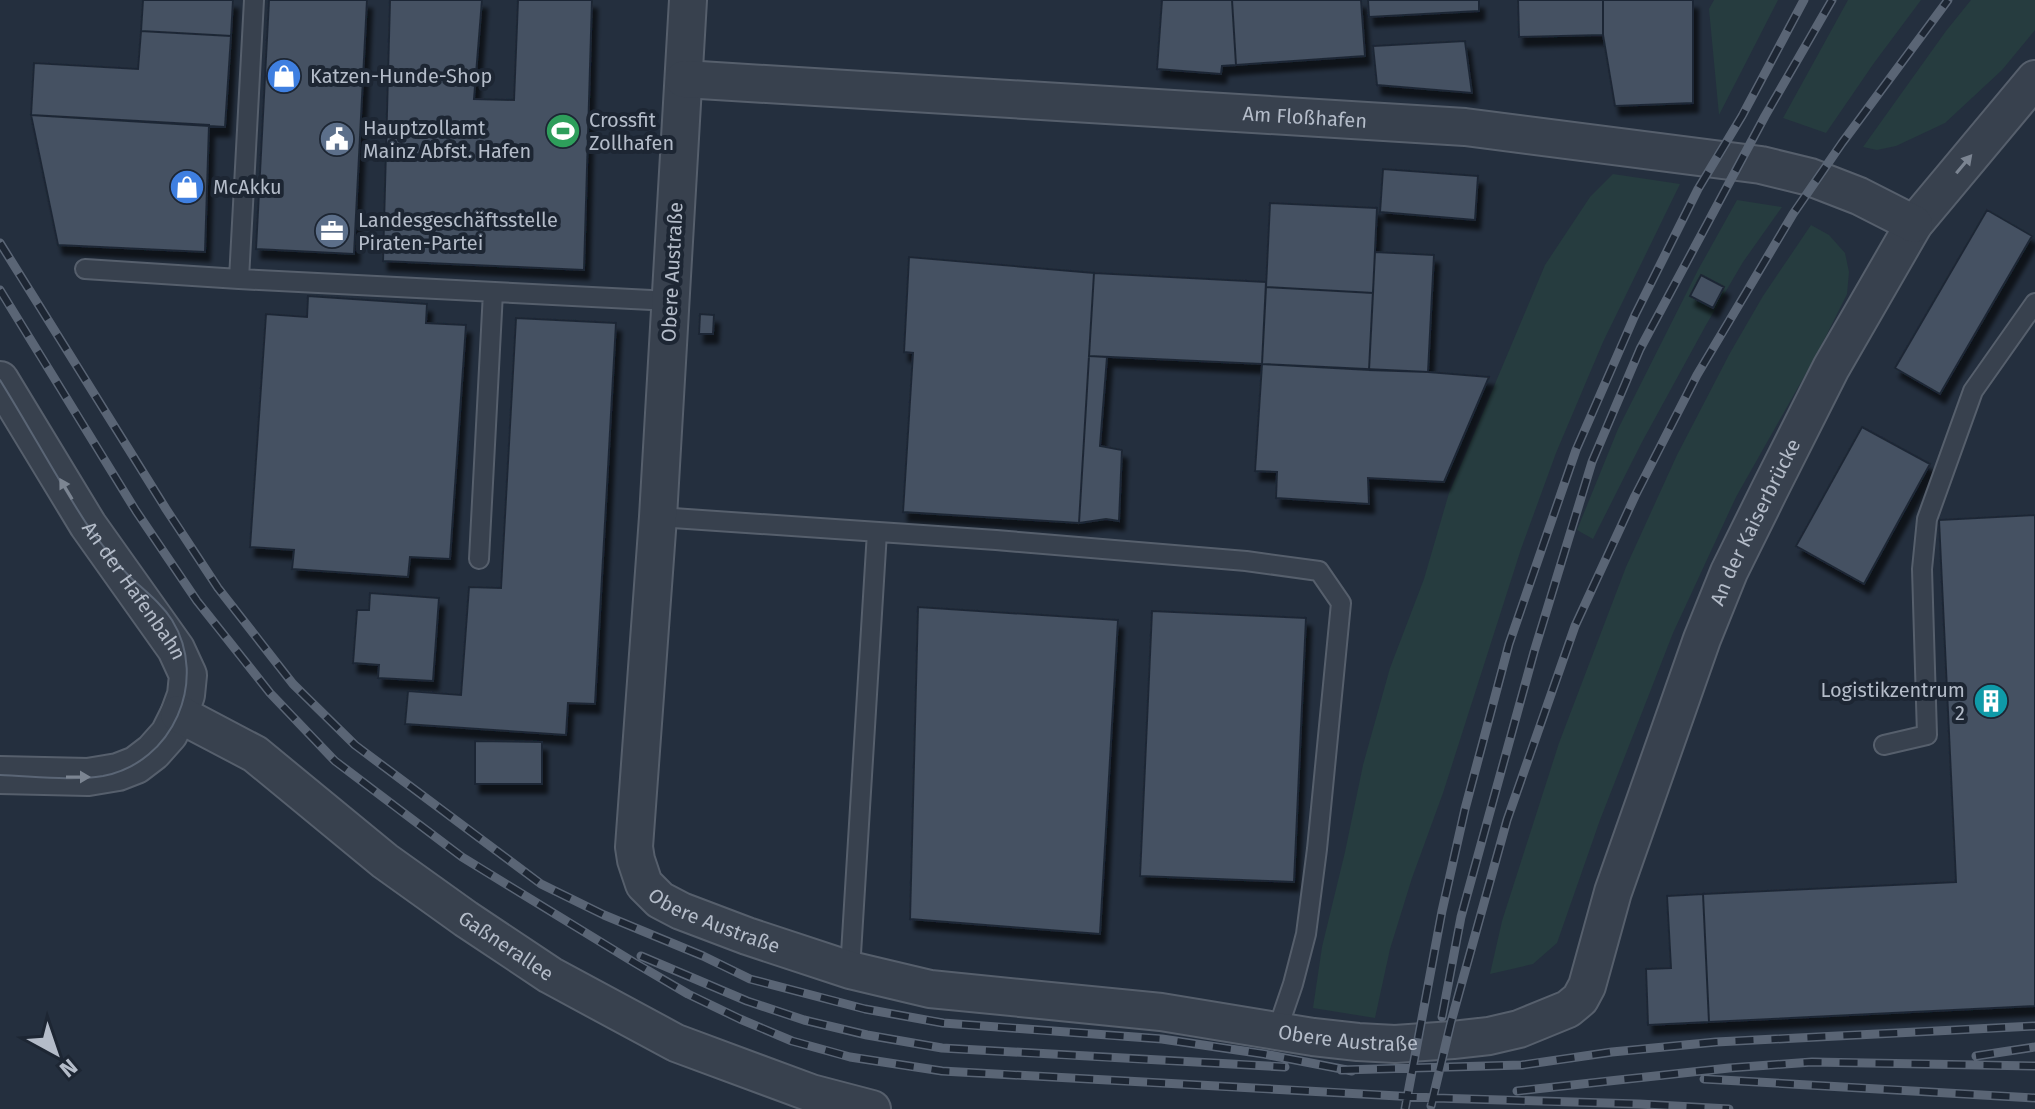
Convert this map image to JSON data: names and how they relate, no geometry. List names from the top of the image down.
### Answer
{
  "streets": {
    "street": [
      "Am Floßhafen",
      "Obere Austraße",
      "An der Kaiserbrücke",
      "An der Hafenbahn",
      "Gaßnerallee"
    ]
  },
  "crossings": [
    ["Am Floßhafen", "Obere Austraße"],
    ["Am Floßhafen", "An der Kaiserbrücke"],
    ["Obere Austraße", "An der Kaiserbrücke"],
    ["An der Hafenbahn", "Gaßnerallee"]
  ],
  "places": {
    "shop": ["Katzen-Hunde-Shop", "McAkku"],
    "sports": ["Crossfit Zollhafen"],
    "public building": ["Hauptzollamt Mainz Abfst. Hafen"],
    "office": ["Landesgeschäftsstelle Piraten-Partei"],
    "building": ["Logistikzentrum 2"]
  },
  "north": "bottom right"
}
